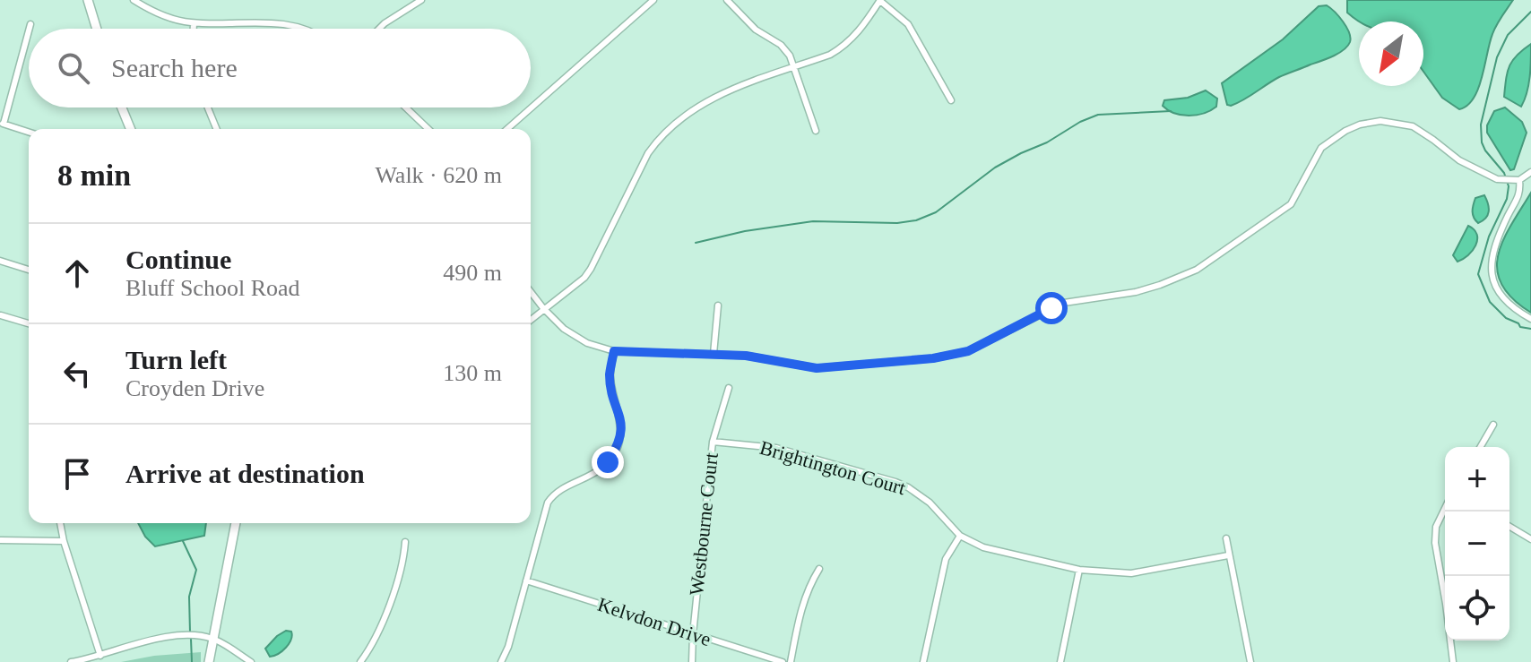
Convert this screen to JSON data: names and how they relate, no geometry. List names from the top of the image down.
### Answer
{
  "streets": {
    "street": ["Brightington Court", "Westbourne Court", "Kelvdon Drive"]
  },
  "crossings": [
    ["Brightington Court", "Westbourne Court"],
    ["Westbourne Court", "Kelvdon Drive"]
  ],
  "north": "bottom left",
  "page": {
    "search": "Search here",
    "heading": ["8 min", "Walk · 620 m"],
    "list": [
      ["Continue", "Bluff School Road", "490 m"],
      ["Turn left", "Croyden Drive", "130 m"],
      "Arrive at destination"
    ],
    "map_buttons": ["+", "−"]
  }
}
